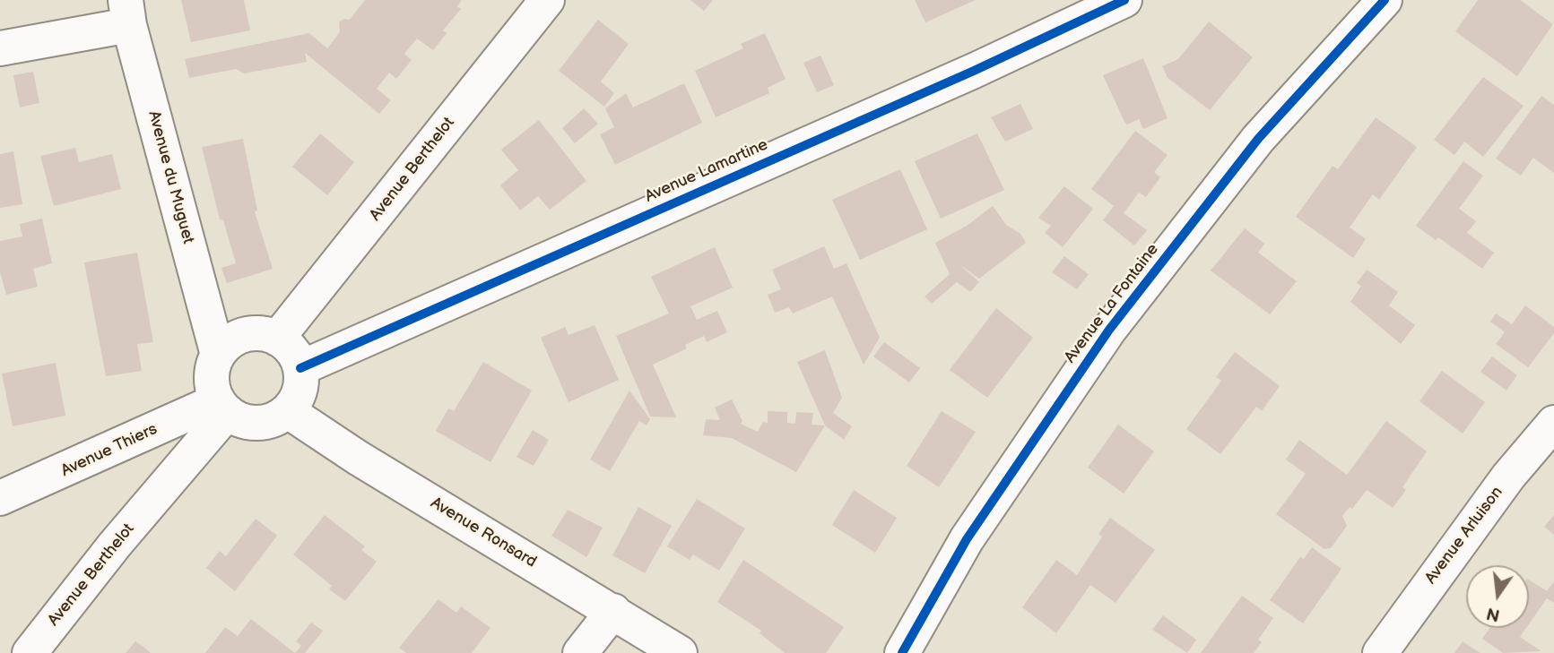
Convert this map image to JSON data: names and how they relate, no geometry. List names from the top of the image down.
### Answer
{
  "streets": {
    "street": [
      "Avenue Berthelot",
      "Avenue Lamartine",
      "Avenue du Muguet",
      "Avenue La Fontaine",
      "Avenue Thiers",
      "Avenue Ronsard",
      "Avenue Arluison"
    ]
  },
  "crossings": [
    ["Avenue Berthelot", "Avenue Lamartine"],
    ["Avenue Berthelot", "Avenue du Muguet"],
    ["Avenue Berthelot", "Avenue Thiers"],
    ["Avenue Berthelot", "Avenue Ronsard"],
    ["Avenue Lamartine", "Avenue du Muguet"],
    ["Avenue Lamartine", "Avenue Thiers"],
    ["Avenue Lamartine", "Avenue Ronsard"],
    ["Avenue du Muguet", "Avenue Thiers"],
    ["Avenue du Muguet", "Avenue Ronsard"],
    ["Avenue Thiers", "Avenue Ronsard"]
  ],
  "north": "bottom"
}
